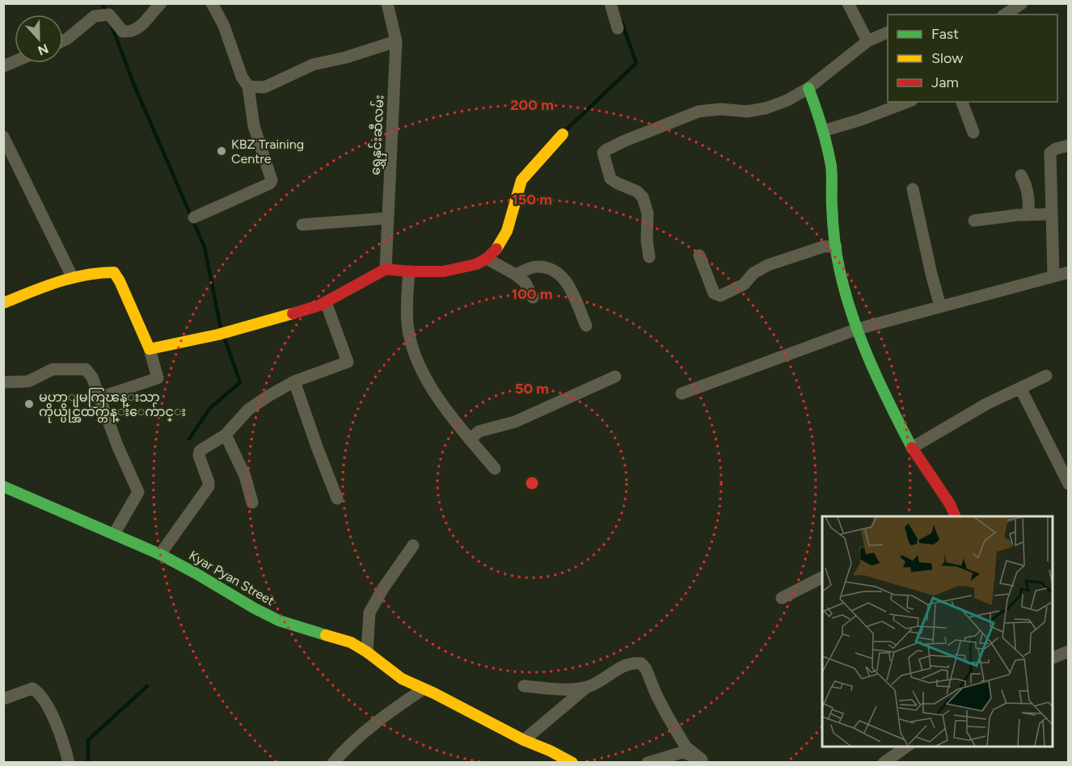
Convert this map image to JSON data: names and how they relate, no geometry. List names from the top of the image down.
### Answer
{
  "streets": {
    "street": ["ရွှေနှင်းဆီလမ်း", "Kyar Pyan Street"]
  },
  "places": ["KBZ Training Centre", "မဟာျမကြၽန္းသာ ကိုယ္ပိုင္အထက္တန္းေက်ာင္း"],
  "legend": ["Fast", "Slow", "Jam"],
  "north": "bottom",
  "rings": [
    "200 m",
    "150 m",
    "100 m",
    "50 m"
  ]
}
